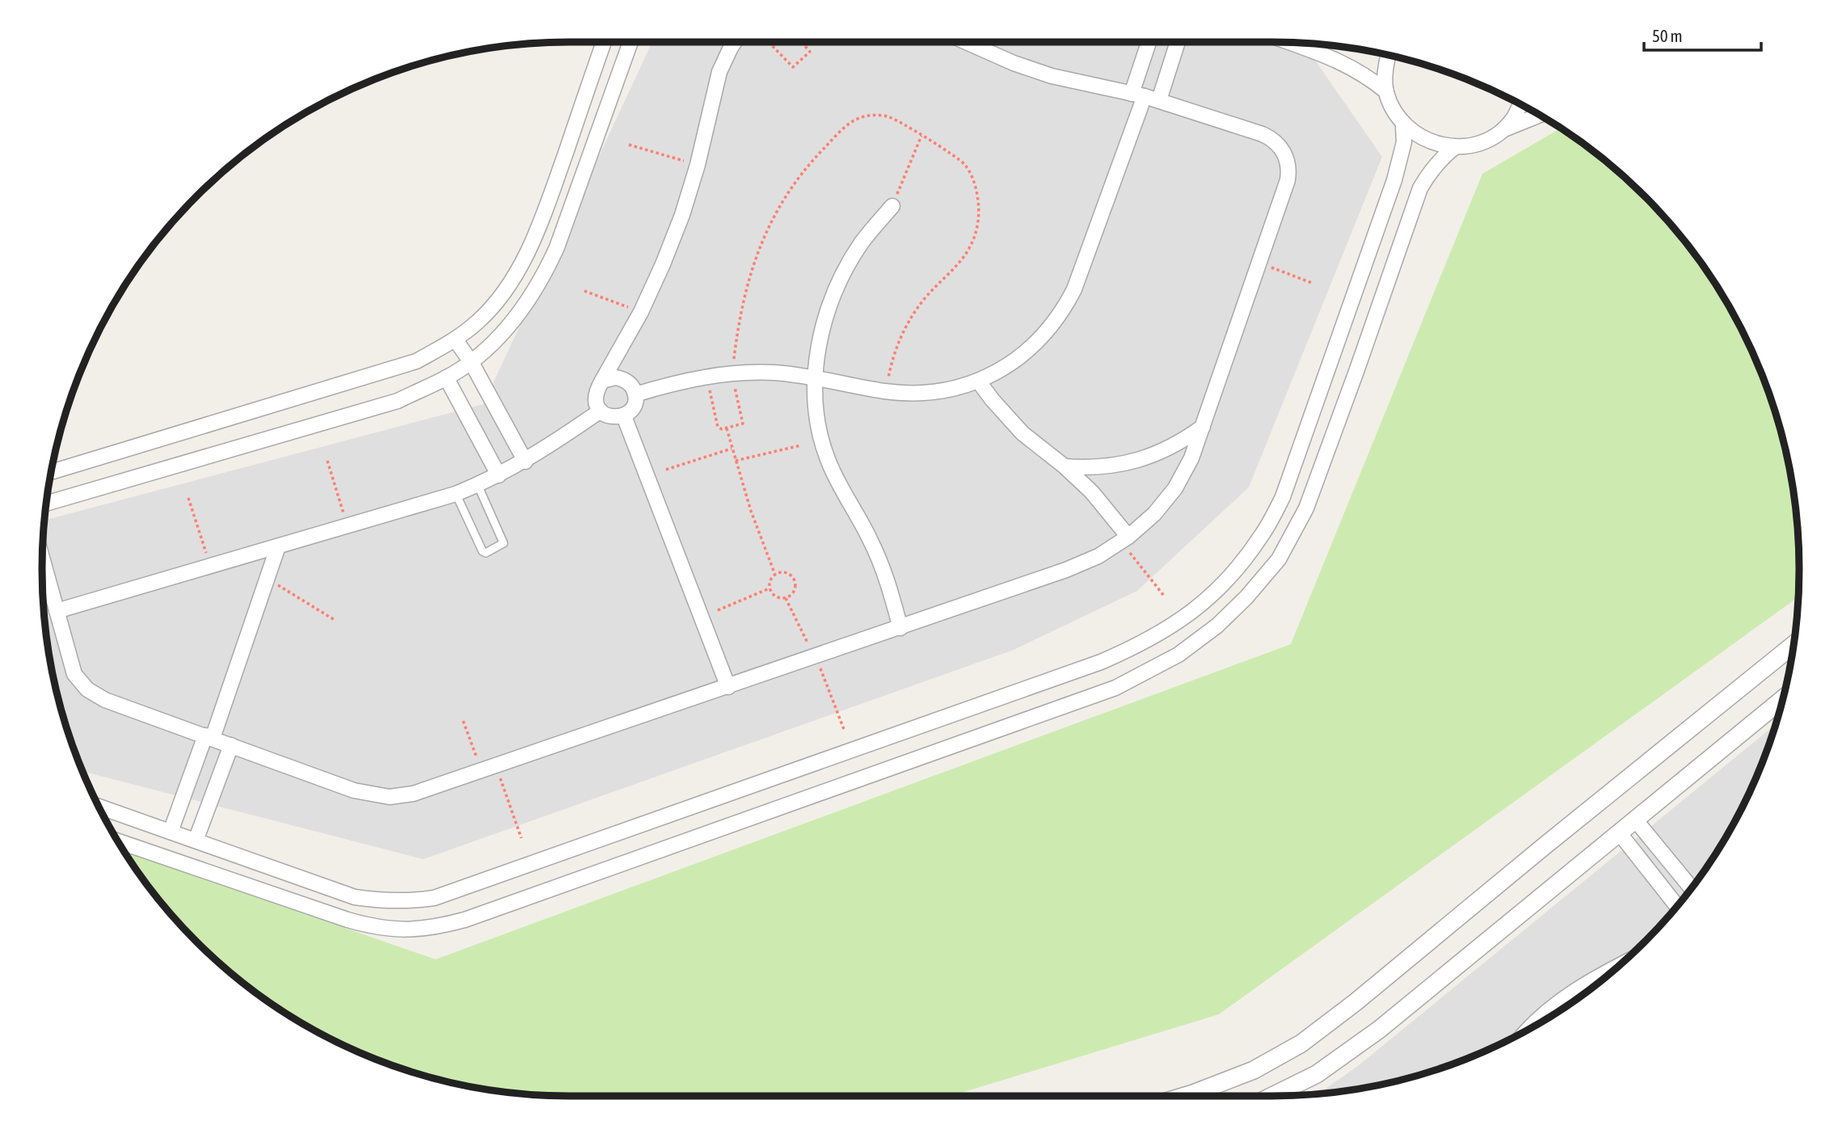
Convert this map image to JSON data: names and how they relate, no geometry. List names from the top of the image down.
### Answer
{
  "scale_bar": "50 m"
}
